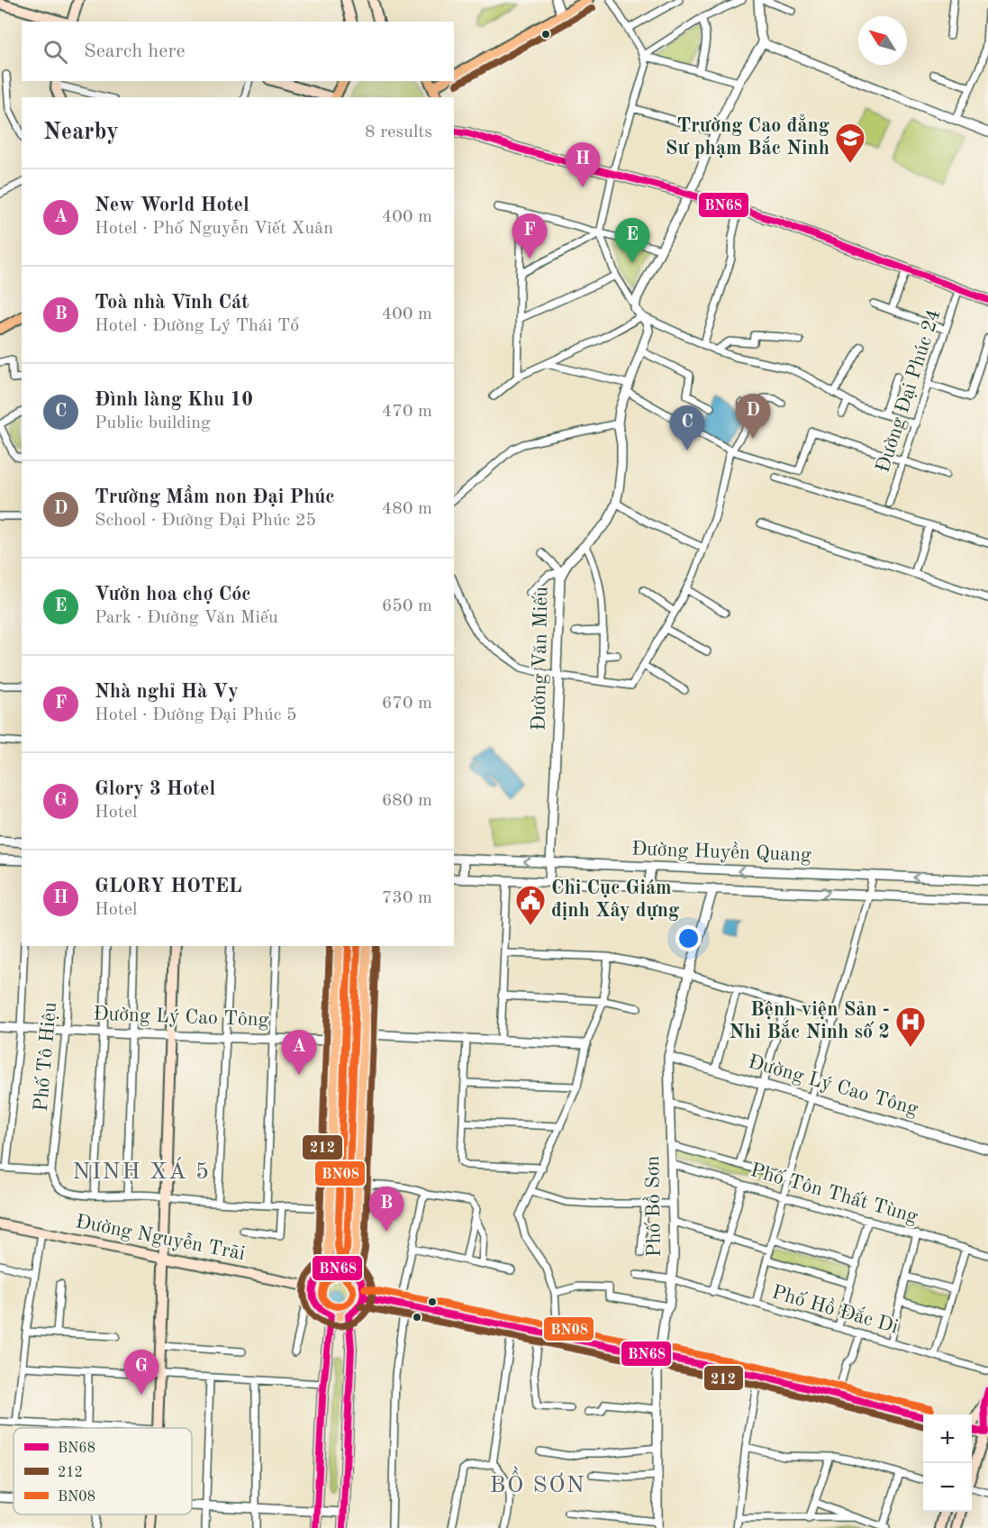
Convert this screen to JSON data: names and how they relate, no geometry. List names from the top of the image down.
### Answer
{
  "streets": {
    "main road": ["Đường Nguyễn Trãi"],
    "street": [
      "Đường Đại Phúc 24",
      "Đường Văn Miếu",
      "Đường Huyền Quang",
      "Đường Lý Cao Tông",
      "Phố Tô Hiệu",
      "Phố Tôn Thất Tùng",
      "Phố Bồ Sơn",
      "Phố Hồ Đắc Di"
    ]
  },
  "crossings": [
    ["Đường Văn Miếu", "Đường Huyền Quang"],
    ["Đường Huyền Quang", "Phố Bồ Sơn"],
    ["Đường Lý Cao Tông", "Phố Tô Hiệu"],
    ["Đường Lý Cao Tông", "Phố Bồ Sơn"],
    ["Phố Tôn Thất Tùng", "Phố Bồ Sơn"],
    ["Phố Bồ Sơn", "Phố Hồ Đắc Di"]
  ],
  "districts": ["NINH XÁ 5", "BỒ SƠN"],
  "places": {
    "school or university": ["Trường Cao đẳng Sư phạm Bắc Ninh"],
    "public building": ["Chi Cục Giám định Xây dựng"],
    "hospital": ["Bệnh viện Sản - Nhi Bắc Ninh số 2"]
  },
  "lines": ["transit line 212", "transit line BN68", "transit line BN08"],
  "legend": ["BN68", "212", "BN08"],
  "north": "top left",
  "page": {
    "search": "Search here",
    "heading": ["Nearby", "8 results"],
    "pins": [
      "H",
      "F",
      "E",
      "D",
      "C",
      "A",
      "B",
      "G"
    ],
    "list": [
      {
        "mark": "A",
        "name": "New World Hotel",
        "note": "Hotel · Phố Nguyễn Viết Xuân",
        "value": "400 m"
      },
      {
        "mark": "B",
        "name": "Toà nhà Vĩnh Cát",
        "note": "Hotel · Đường Lý Thái Tổ",
        "value": "400 m"
      },
      {
        "mark": "C",
        "name": "Đình làng Khu 10",
        "note": "Public building",
        "value": "470 m"
      },
      {
        "mark": "D",
        "name": "Trường Mầm non Đại Phúc",
        "note": "School · Đường Đại Phúc 25",
        "value": "480 m"
      },
      {
        "mark": "E",
        "name": "Vườn hoa chợ Cóc",
        "note": "Park · Đường Văn Miếu",
        "value": "650 m"
      },
      {
        "mark": "F",
        "name": "Nhà nghỉ Hà Vy",
        "note": "Hotel · Đường Đại Phúc 5",
        "value": "670 m"
      },
      {
        "mark": "G",
        "name": "Glory 3 Hotel",
        "note": "Hotel",
        "value": "680 m"
      },
      {
        "mark": "H",
        "name": "GLORY HOTEL",
        "note": "Hotel",
        "value": "730 m"
      }
    ],
    "map_buttons": ["+", "−"]
  }
}
